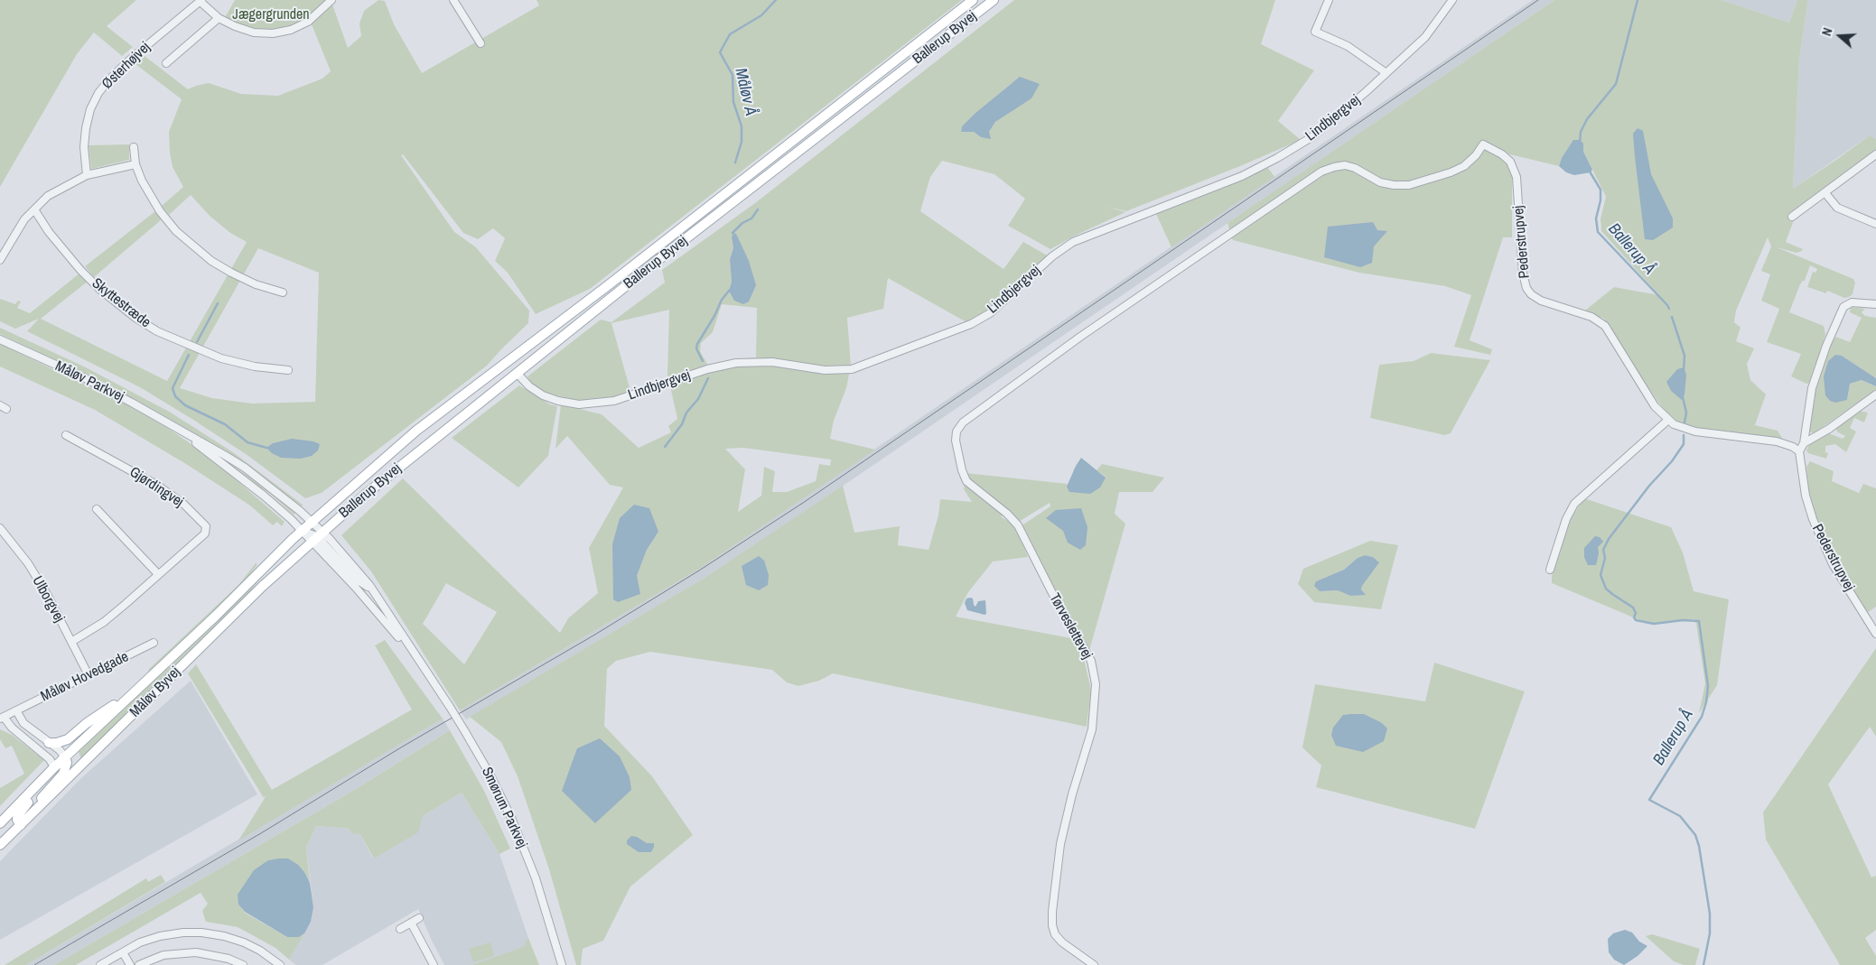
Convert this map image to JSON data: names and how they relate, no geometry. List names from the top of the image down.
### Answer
{
  "streets": {
    "main road": ["Ballerup Byvej", "Måløv Byvej"],
    "street": [
      "Østerhøjvej",
      "Lindbjergvej",
      "Pederstrupvej",
      "Skyttestræde",
      "Måløv Parkvej",
      "Gjørdingvej",
      "Ulborgvej",
      "Tørveslettevej",
      "Måløv Hovedgade",
      "Smørum Parkvej"
    ]
  },
  "crossings": [
    ["Ballerup Byvej", "Lindbjergvej"],
    ["Ballerup Byvej", "Måløv Parkvej"],
    ["Ballerup Byvej", "Måløv Byvej"],
    ["Ballerup Byvej", "Smørum Parkvej"],
    ["Pederstrupvej", "Tørveslettevej"],
    ["Måløv Parkvej", "Måløv Byvej"],
    ["Måløv Parkvej", "Smørum Parkvej"],
    ["Gjørdingvej", "Ulborgvej"],
    ["Ulborgvej", "Måløv Hovedgade"],
    ["Måløv Hovedgade", "Måløv Byvej"],
    ["Måløv Byvej", "Smørum Parkvej"]
  ],
  "water": ["Måløv Å", "Ballerup Å"],
  "parks": ["Jægergrunden"],
  "north": "left"
}
